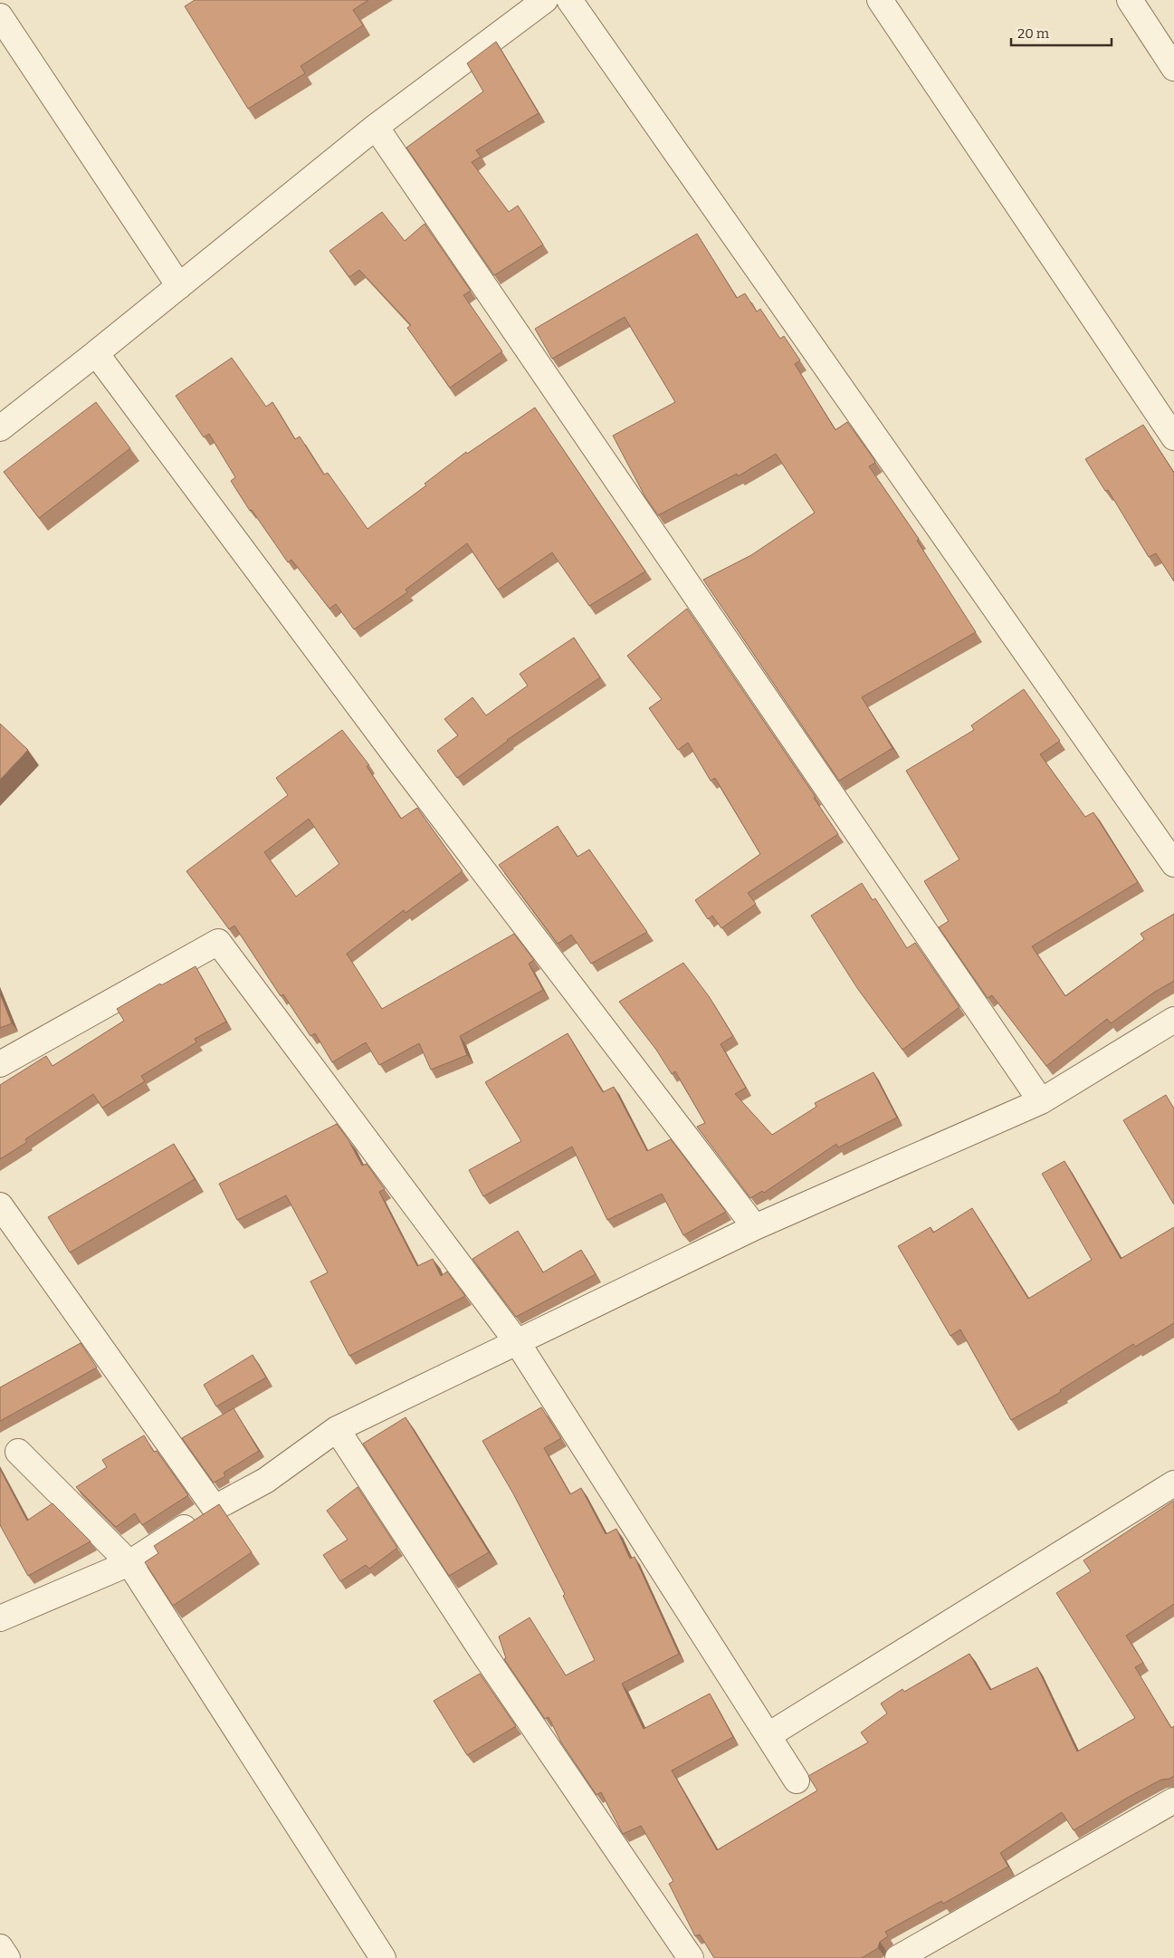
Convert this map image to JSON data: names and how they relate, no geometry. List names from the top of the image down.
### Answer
{
  "scale_bar": "20 m"
}
